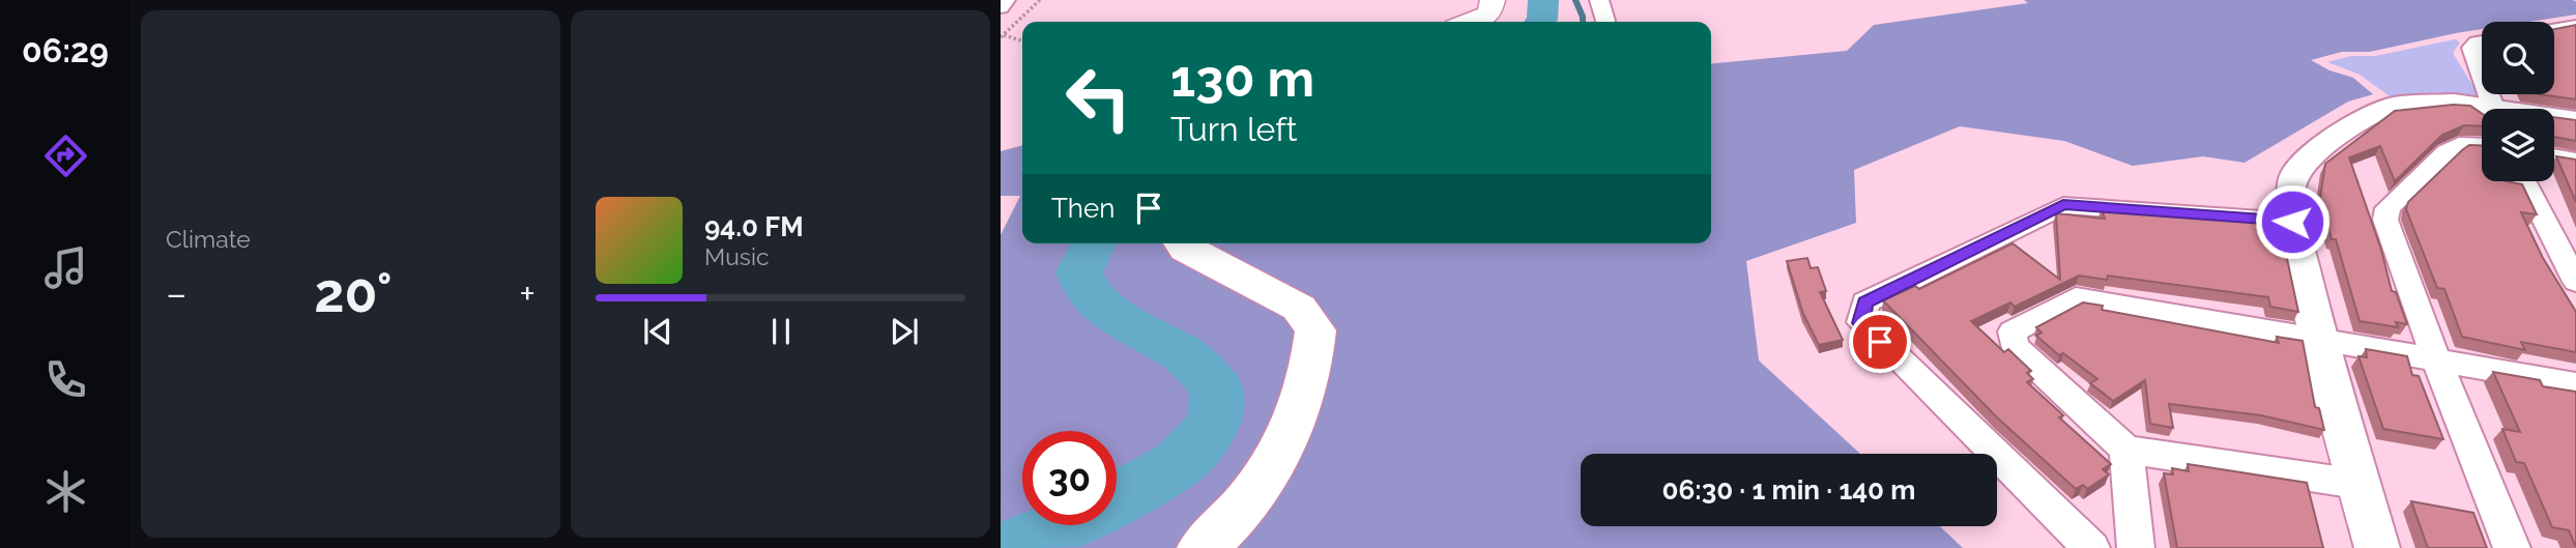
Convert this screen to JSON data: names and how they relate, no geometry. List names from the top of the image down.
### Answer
{
  "page": {
    "tabs": "06:29",
    "tile": "Climate",
    "turn": ["130 m", "Turn left"],
    "then": "Then",
    "song": ["94.0 FM", "Music"],
    "heat": ["−", "20°", "+"],
    "limit": "30",
    "trip": "06:30 · 1 min · 140 m"
  }
}
